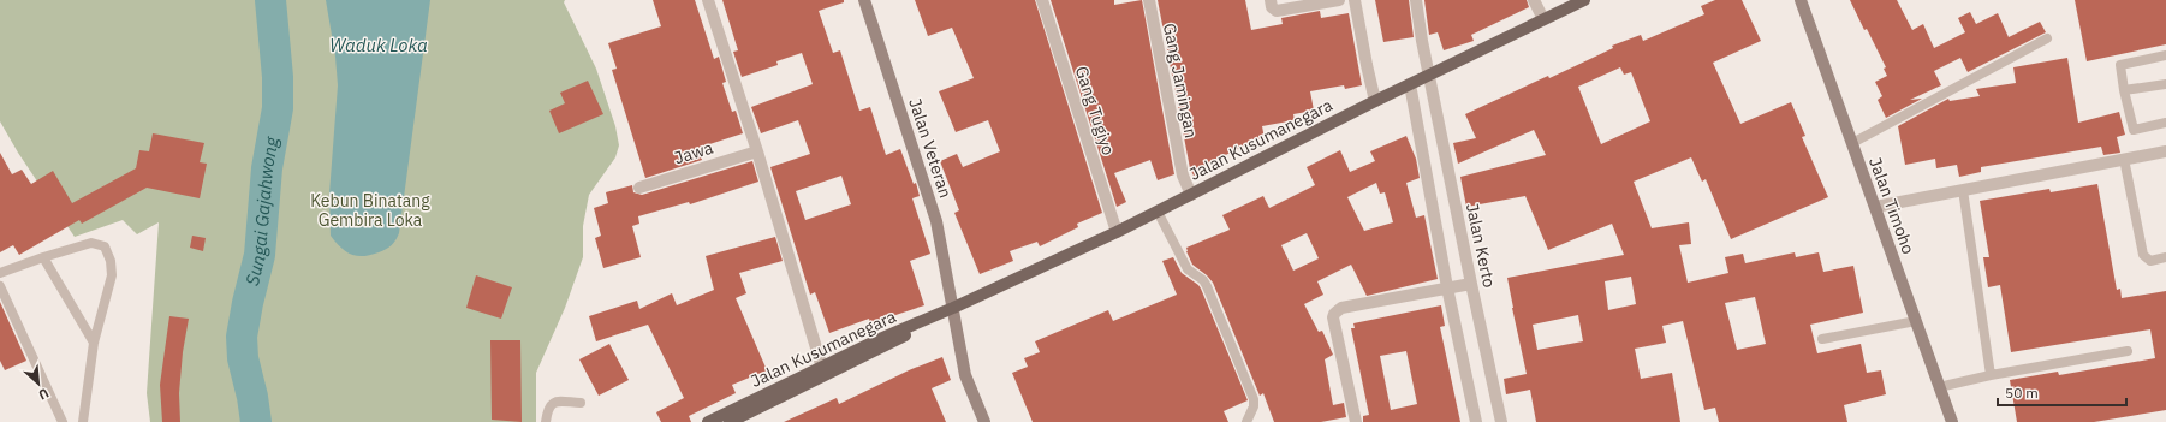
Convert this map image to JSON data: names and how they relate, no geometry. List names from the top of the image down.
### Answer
{
  "streets": {
    "main road": ["Jalan Kusumanegara", "Jalan Veteran", "Jalan Timoho"],
    "street": [
      "Gang Jamingan",
      "Gang Tugiyo",
      "Jawa",
      "Jalan Kerto"
    ]
  },
  "crossings": [
    ["Gang Jamingan", "Jalan Kusumanegara"],
    ["Gang Tugiyo", "Jalan Kusumanegara"],
    ["Jalan Kusumanegara", "Jalan Veteran"],
    ["Jalan Kusumanegara", "Jalan Kerto"]
  ],
  "water": ["Waduk Loka", "Sungai Gajahwong"],
  "parks": ["Kebun Binatang Gembira Loka"],
  "scale_bar": "50 m",
  "north": "bottom right"
}
